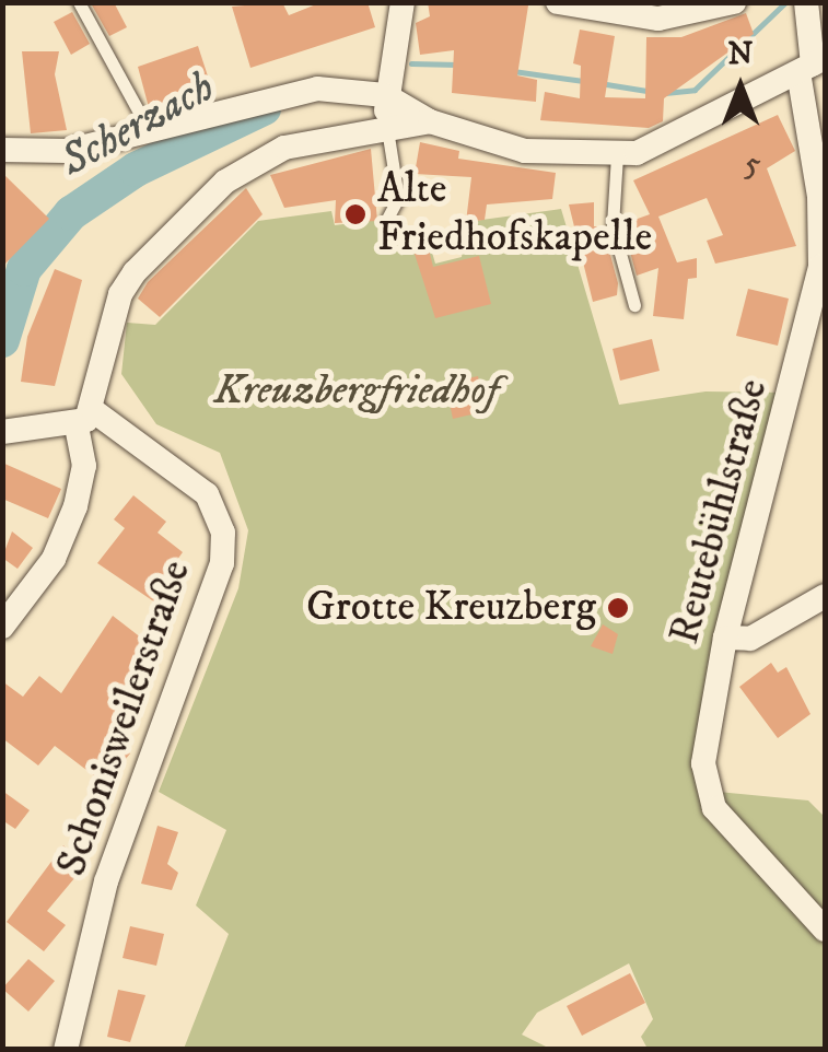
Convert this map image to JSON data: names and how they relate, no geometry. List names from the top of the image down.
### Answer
{
  "streets": {
    "street": ["Reutebühlstraße", "Schonisweilerstraße"]
  },
  "water": ["Scherzach"],
  "parks": ["Kreuzbergfriedhof"],
  "places": ["Alte Friedhofskapelle", "Grotte Kreuzberg"],
  "house_numbers": ["5"],
  "north": "top"
}
